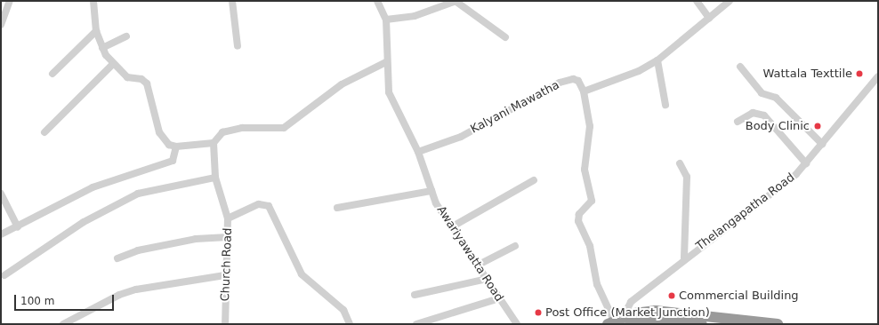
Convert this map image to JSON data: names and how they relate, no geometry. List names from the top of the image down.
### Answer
{
  "streets": {
    "street": [
      "Kalyani Mawatha",
      "Thelangapatha Road",
      "Awariyawatta Road",
      "Church Road"
    ]
  },
  "crossings": [
    ["Kalyani Mawatha", "Awariyawatta Road"]
  ],
  "places": [
    "Wattala Texttile",
    "Body Clinic",
    "Commercial Building",
    "Post Office (Market Junction)"
  ],
  "scale_bar": "100 m"
}
